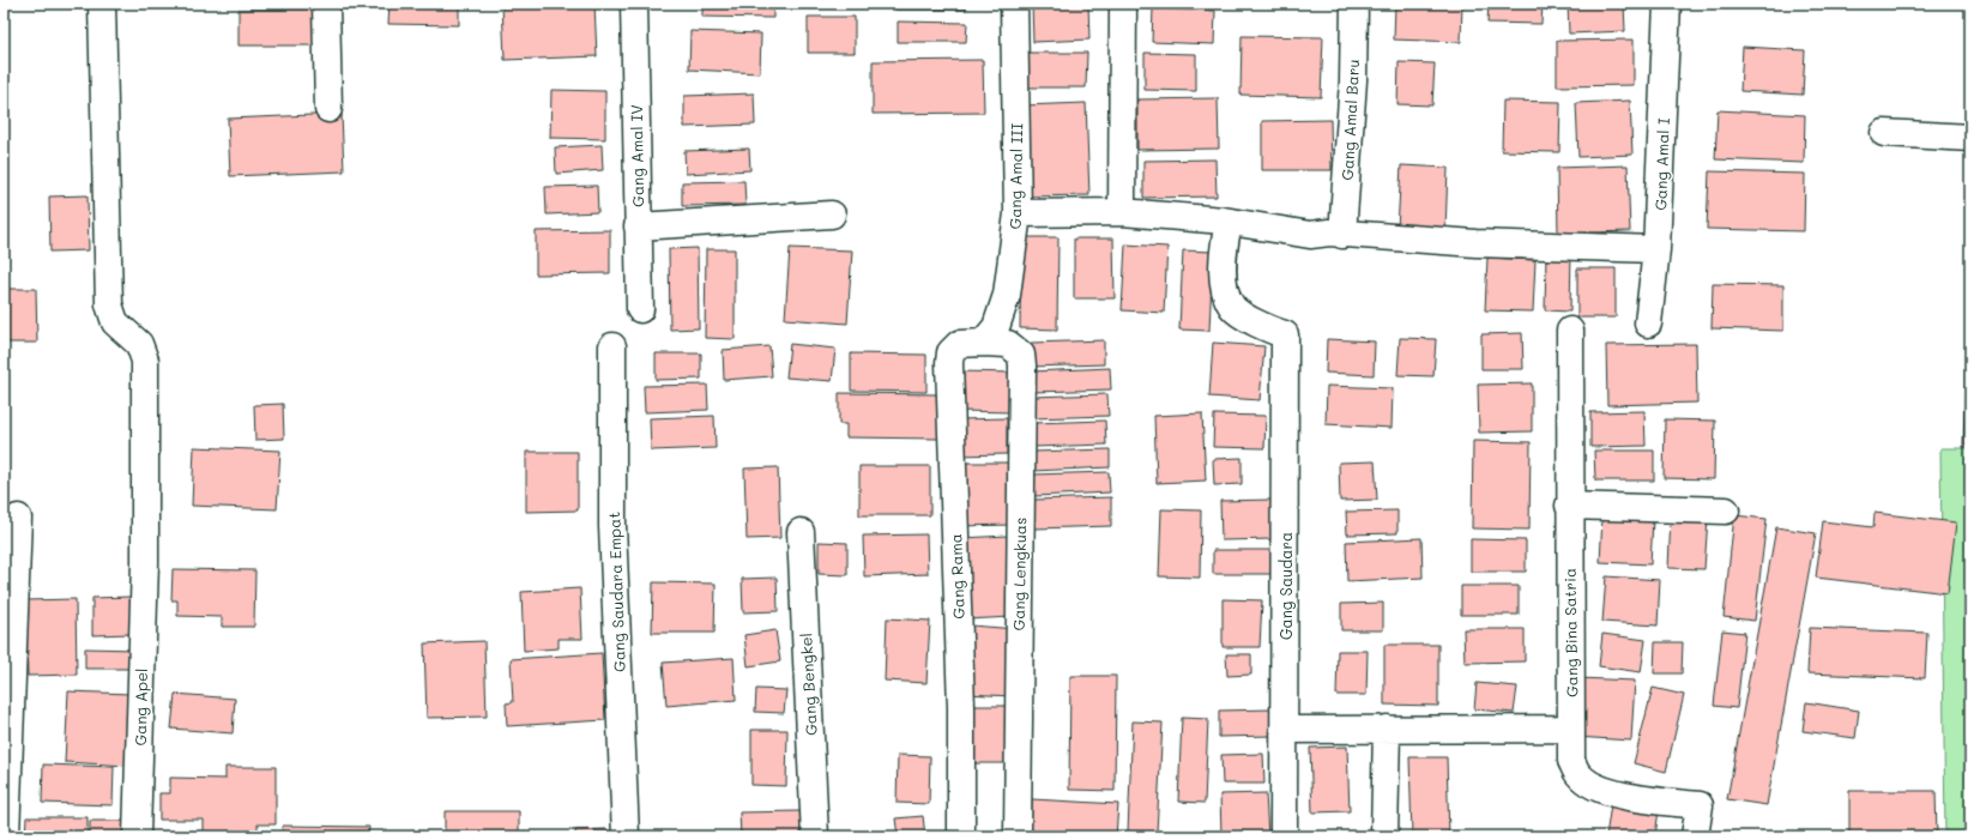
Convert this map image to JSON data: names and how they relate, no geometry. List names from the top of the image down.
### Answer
{
  "streets": {
    "street": [
      "Gang Amal Baru",
      "Gang Amal IV",
      "Gang Amal I",
      "Gang Amal III",
      "Gang Lengkuas",
      "Gang Rama",
      "Gang Saudara",
      "Gang Saudara Empat",
      "Gang Bina Satria",
      "Gang Bengkel",
      "Gang Apel"
    ]
  },
  "crossings": [
    ["Gang Amal III", "Gang Lengkuas"],
    ["Gang Amal III", "Gang Rama"],
    ["Gang Lengkuas", "Gang Rama"]
  ]
}
